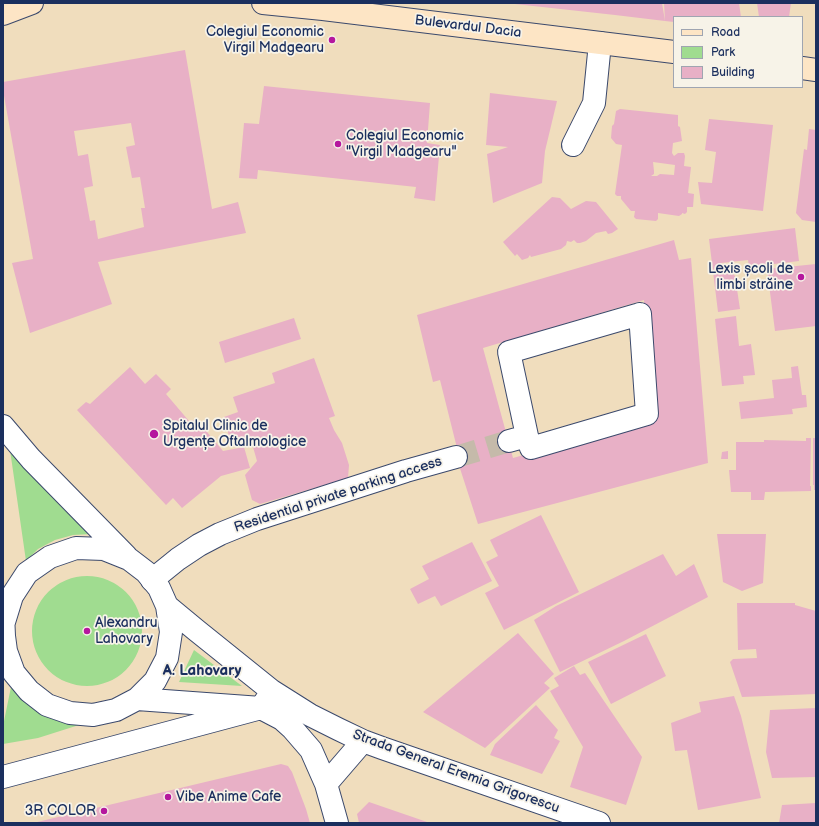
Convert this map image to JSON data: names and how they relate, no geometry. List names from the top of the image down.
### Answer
{
  "streets": {
    "main road": ["Bulevardul Dacia"],
    "street": ["Residential private parking access", "Strada General Eremia Grigorescu"]
  },
  "districts": ["A. Lahovary"],
  "places": [
    "Colegiul Economic Virgil Madgearu",
    "Colegiul Economic \"Virgil Madgearu\"",
    "Lexis școli de limbi străine",
    "Spitalul Clinic de Urgențe Oftalmologice",
    "Alexandru Lahovary",
    "Vibe Anime Cafe",
    "3R COLOR"
  ],
  "legend": ["Road", "Park", "Building"]
}
